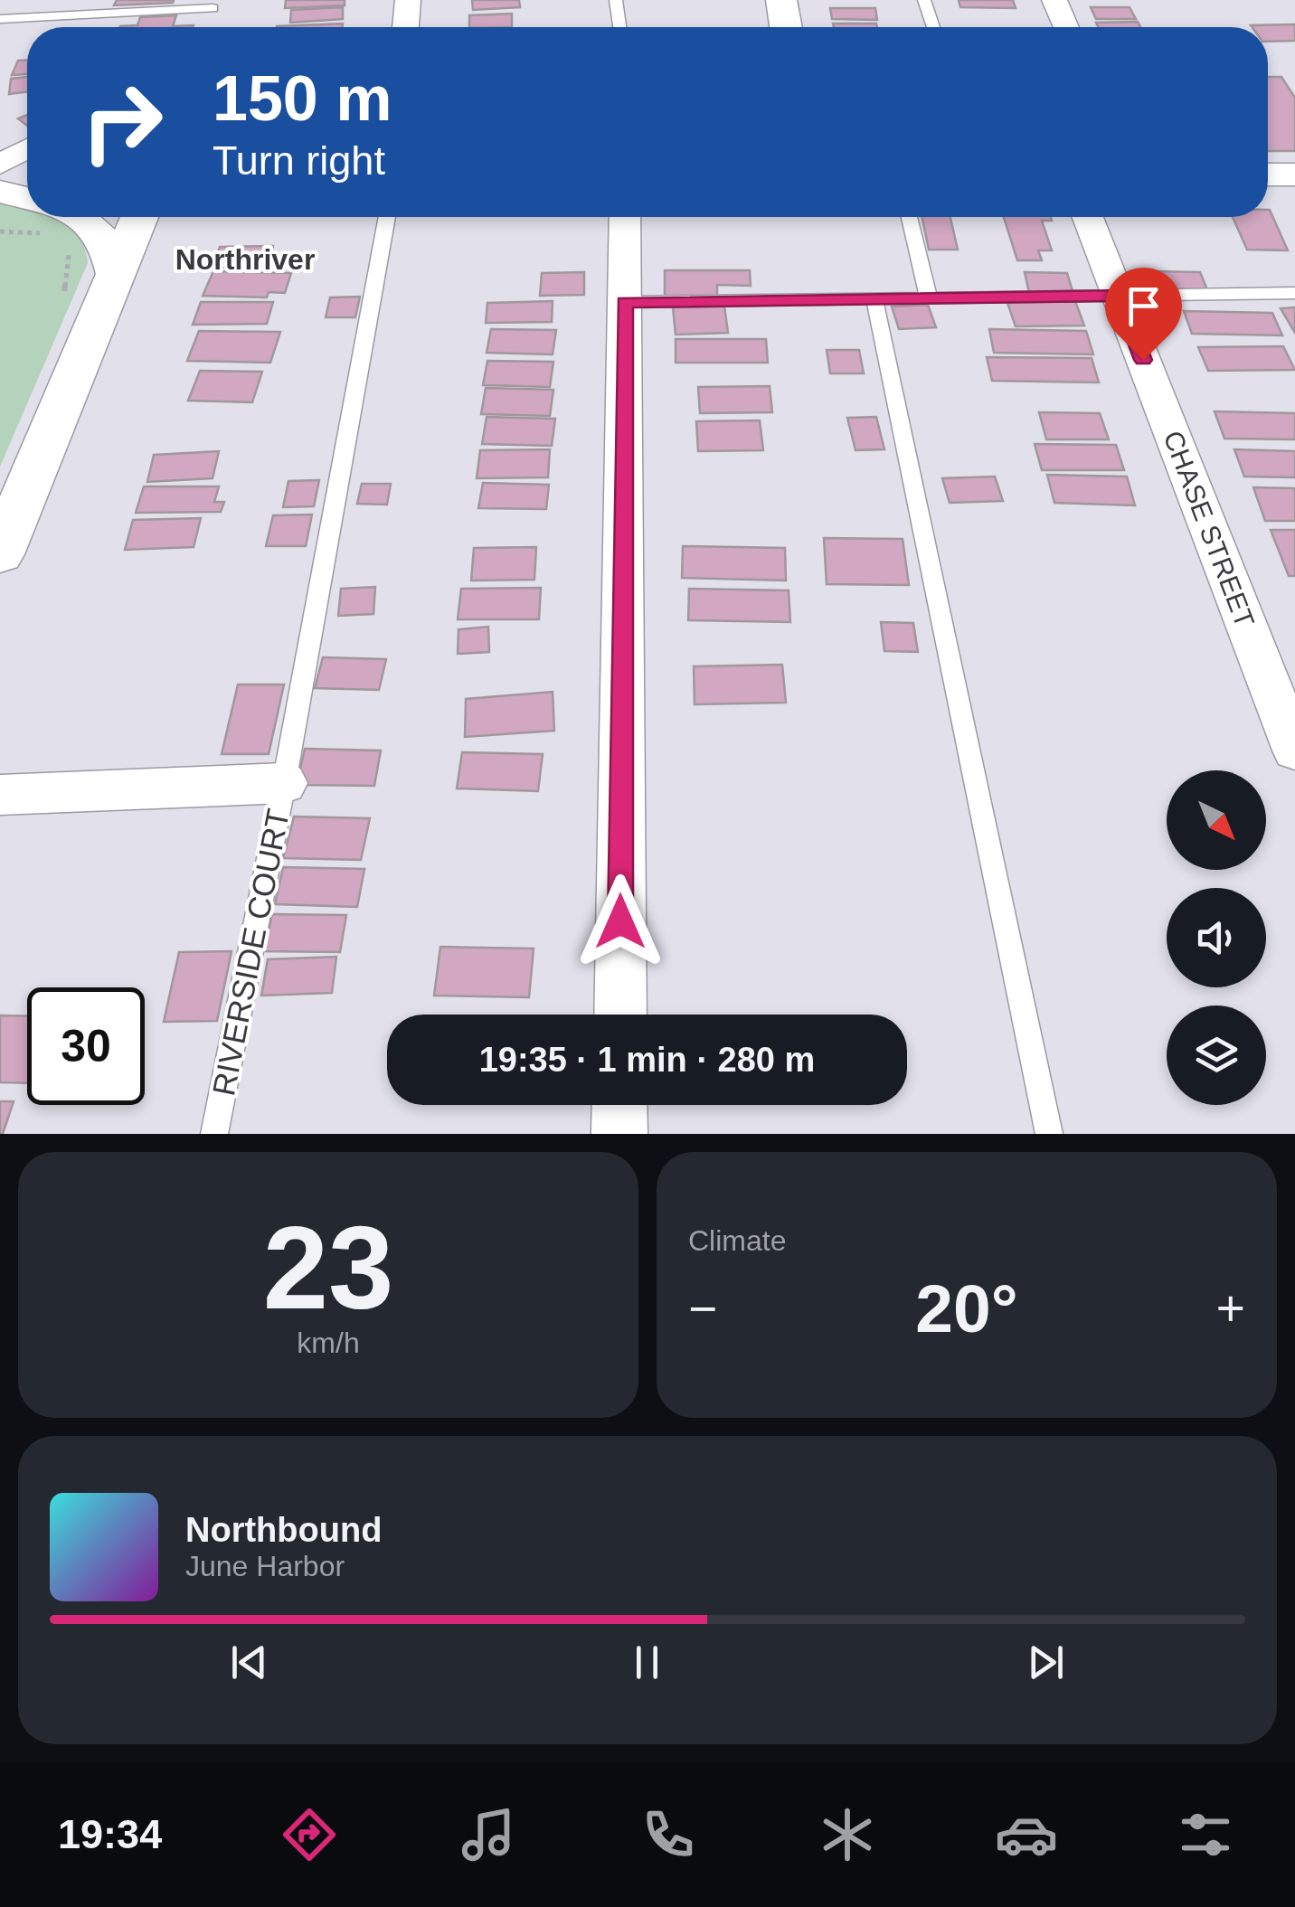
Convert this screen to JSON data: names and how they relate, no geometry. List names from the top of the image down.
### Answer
{
  "streets": {
    "street": ["CHASE STREET", "RIVERSIDE COURT"]
  },
  "districts": ["Northriver"],
  "north": "bottom right",
  "page": {
    "turn": ["150 m", "Turn right"],
    "limit": "30",
    "trip": "19:35 · 1 min · 280 m",
    "tile": [
      ["23", "km/h"],
      "Climate"
    ],
    "heat": ["−", "20°", "+"],
    "song": ["Northbound", "June Harbor"],
    "tabs": "19:34"
  }
}
